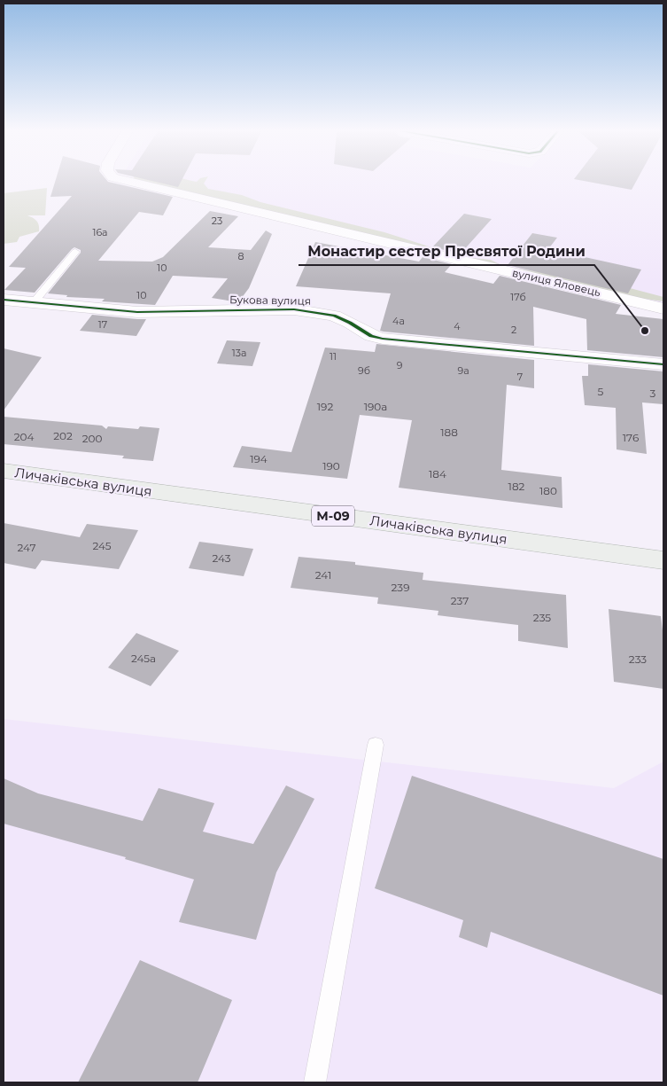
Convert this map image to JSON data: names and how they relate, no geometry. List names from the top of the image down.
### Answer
{
  "streets": {
    "main road": ["Личаківська вулиця", "М-09"],
    "street": ["вулиця Яловець", "Букова вулиця"]
  },
  "places": ["Монастир сестер Пресвятої Родини"],
  "house_numbers": [
    "23",
    "16а",
    "8",
    "10",
    "10",
    "17б",
    "4а",
    "17",
    "4",
    "2",
    "13а",
    "11",
    "9",
    "9б",
    "9а",
    "7",
    "5",
    "3",
    "192",
    "190а",
    "188",
    "202",
    "204",
    "176",
    "200",
    "194",
    "190",
    "184",
    "182",
    "180",
    "245",
    "247",
    "243",
    "241",
    "239",
    "237",
    "235",
    "245а",
    "233"
  ]
}
